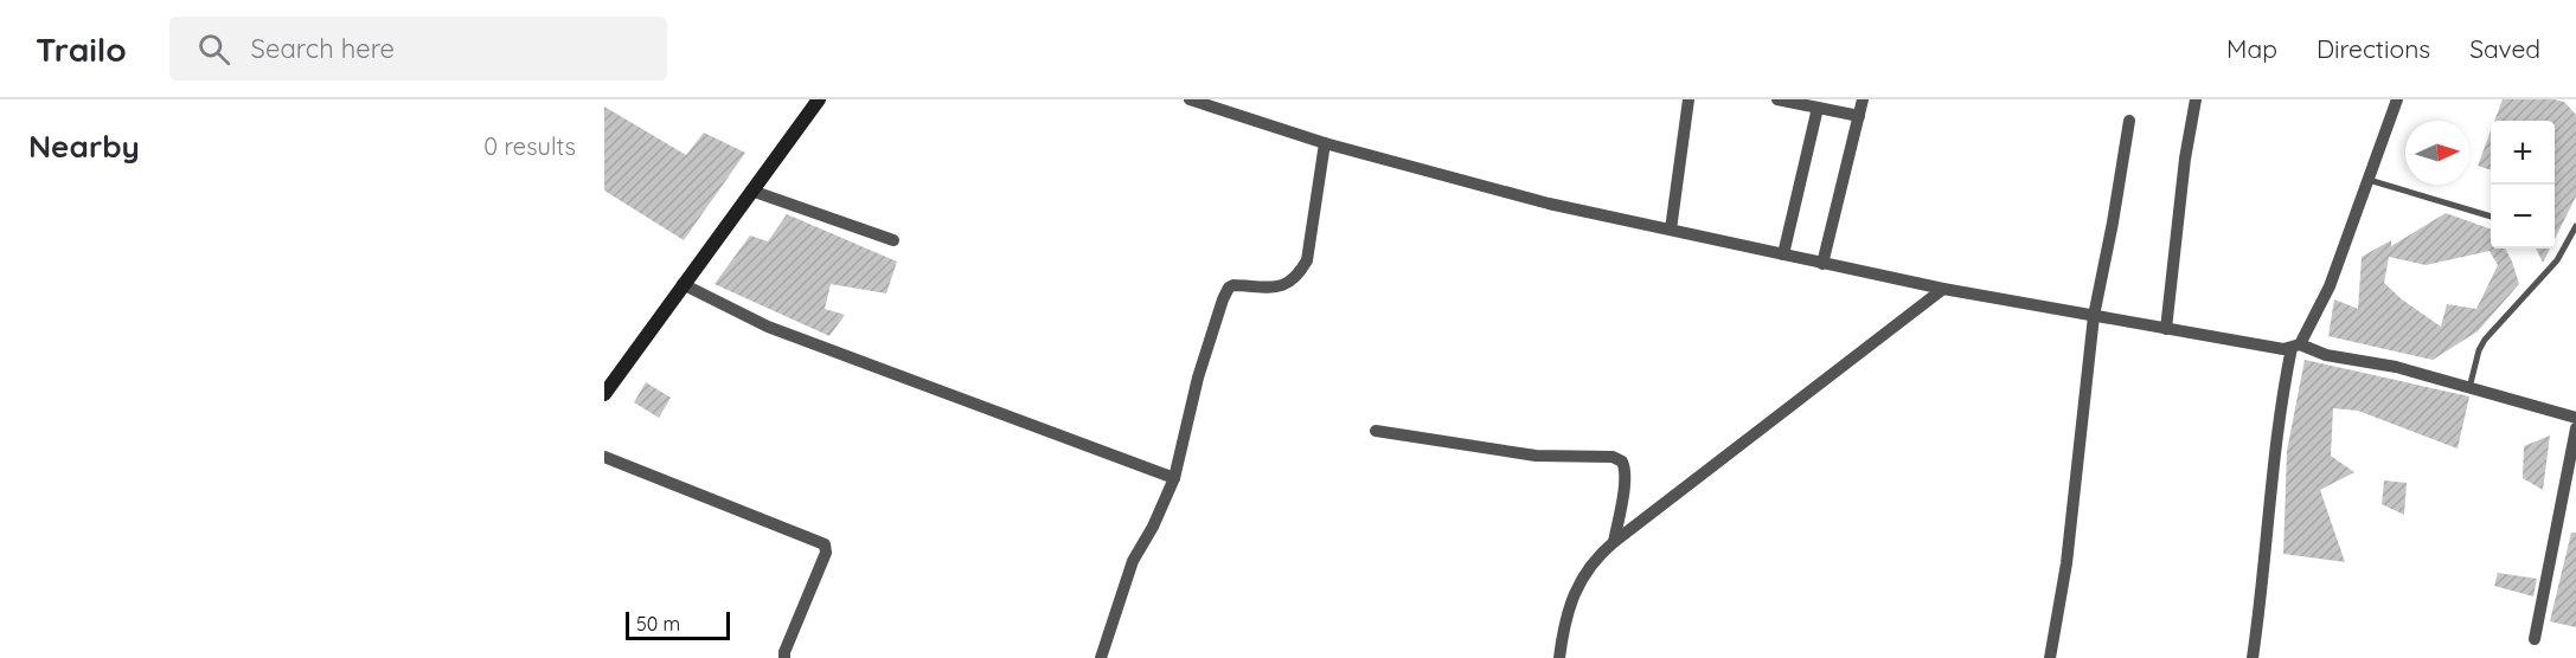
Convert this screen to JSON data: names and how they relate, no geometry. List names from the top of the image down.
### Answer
{
  "scale_bar": "50 m",
  "north": "right",
  "page": {
    "header": "Trailo",
    "search": "Search here",
    "nav": ["Map", "Directions", "Saved"],
    "heading": ["Nearby", "0 results"],
    "map_buttons": ["+", "−"],
    "scale": "50 m"
  }
}
